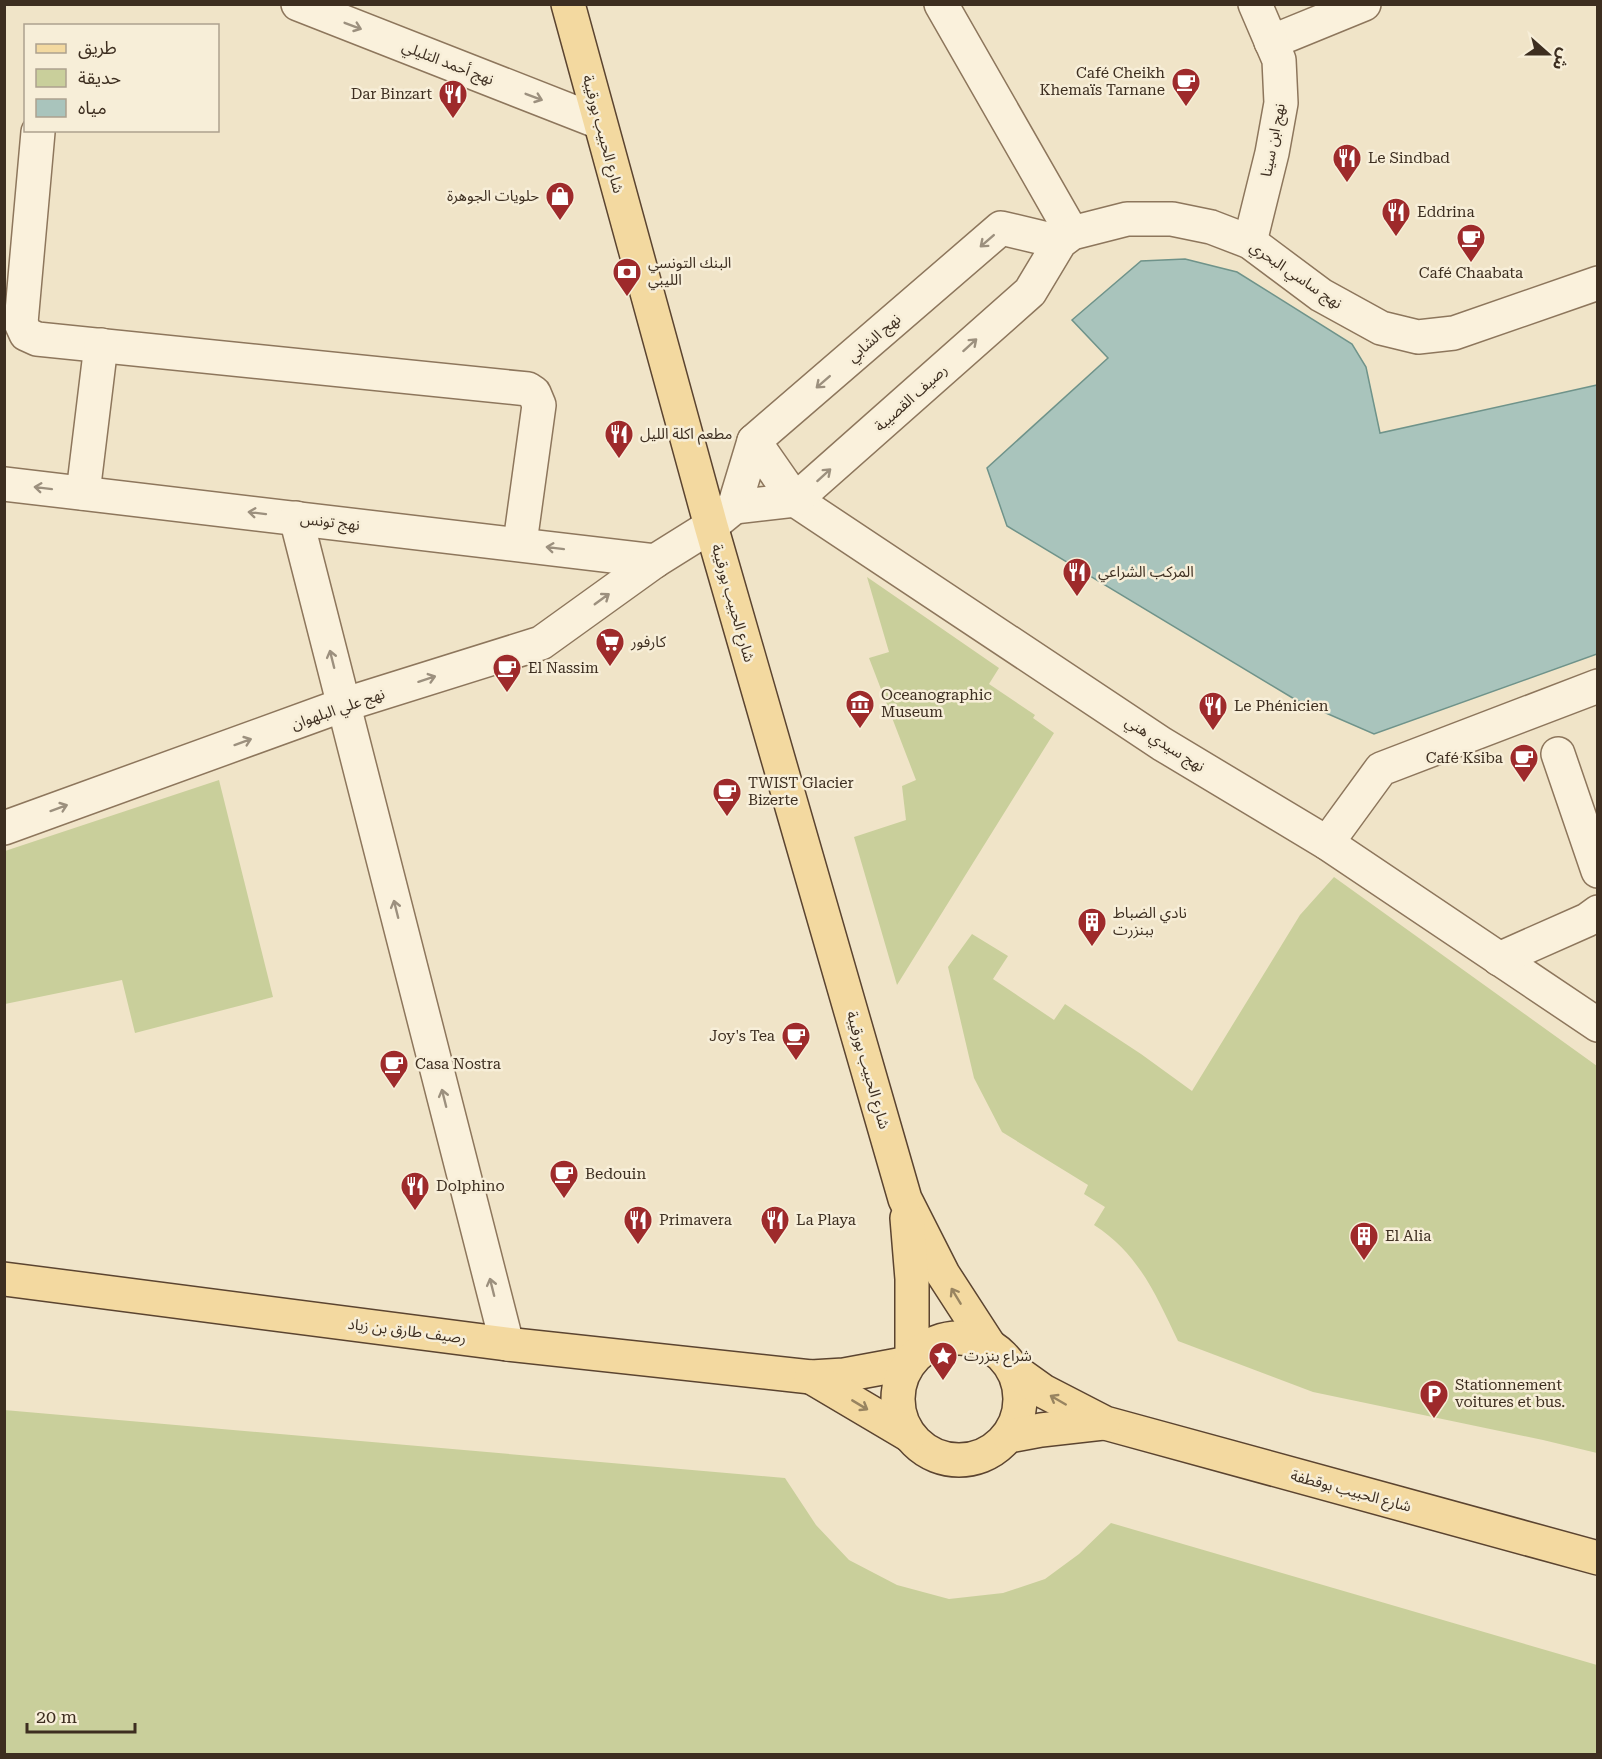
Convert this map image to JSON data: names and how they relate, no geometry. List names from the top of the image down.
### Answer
{
  "streets": {
    "main road": ["شارع الحبيب بورقيبة", "رصيف طارق بن زياد", "شارع الحبيب بوقطفة"],
    "street": [
      "نهج أحمد التليلي",
      "نهج ابن سينا",
      "نهج ساسي البحري",
      "نهج الشابي",
      "رصيف القصيبة",
      "نهج تونس",
      "نهج علي البلهوان",
      "نهج سيدي هني"
    ]
  },
  "crossings": [
    ["نهج أحمد التليلي", "شارع الحبيب بورقيبة"],
    ["شارع الحبيب بورقيبة", "نهج علي البلهوان"],
    ["شارع الحبيب بورقيبة", "رصيف طارق بن زياد"],
    ["شارع الحبيب بورقيبة", "شارع الحبيب بوقطفة"],
    ["نهج ابن سينا", "نهج ساسي البحري"],
    ["نهج ساسي البحري", "نهج الشابي"],
    ["نهج ساسي البحري", "رصيف القصيبة"],
    ["نهج الشابي", "رصيف القصيبة"],
    ["نهج الشابي", "نهج سيدي هني"],
    ["رصيف القصيبة", "نهج سيدي هني"],
    ["نهج تونس", "نهج علي البلهوان"],
    ["رصيف طارق بن زياد", "شارع الحبيب بوقطفة"]
  ],
  "one_way": [
    "نهج أحمد التليلي",
    "نهج الشابي",
    "رصيف القصيبة",
    "نهج تونس",
    "نهج علي البلهوان"
  ],
  "places": {
    "cafe": [
      "Café Cheikh Khemaïs Tarnane",
      "Café Chaabata",
      "El Nassim",
      "Café Ksiba",
      "TWIST Glacier Bizerte",
      "Joy's Tea",
      "Casa Nostra",
      "Bedouin"
    ],
    "restaurant": [
      "Dar Binzart",
      "Le Sindbad",
      "Eddrina",
      "مطعم اكلة الليل",
      "المركب الشراعي",
      "Le Phénicien",
      "Dolphino",
      "Primavera",
      "La Playa"
    ],
    "shop": ["حلويات الجوهرة"],
    "bank": ["البنك التونسي الليبي"],
    "supermarket": ["كارفور"],
    "museum": ["Oceanographic Museum"],
    "building": ["نادي الضباط ببنزرت", "El Alia"],
    "place": ["شراع بنزرت"],
    "parking": ["Stationnement voitures et bus."]
  },
  "legend": ["طريق", "حديقة", "مياه"],
  "scale_bar": "20 m",
  "north": "right"
}
